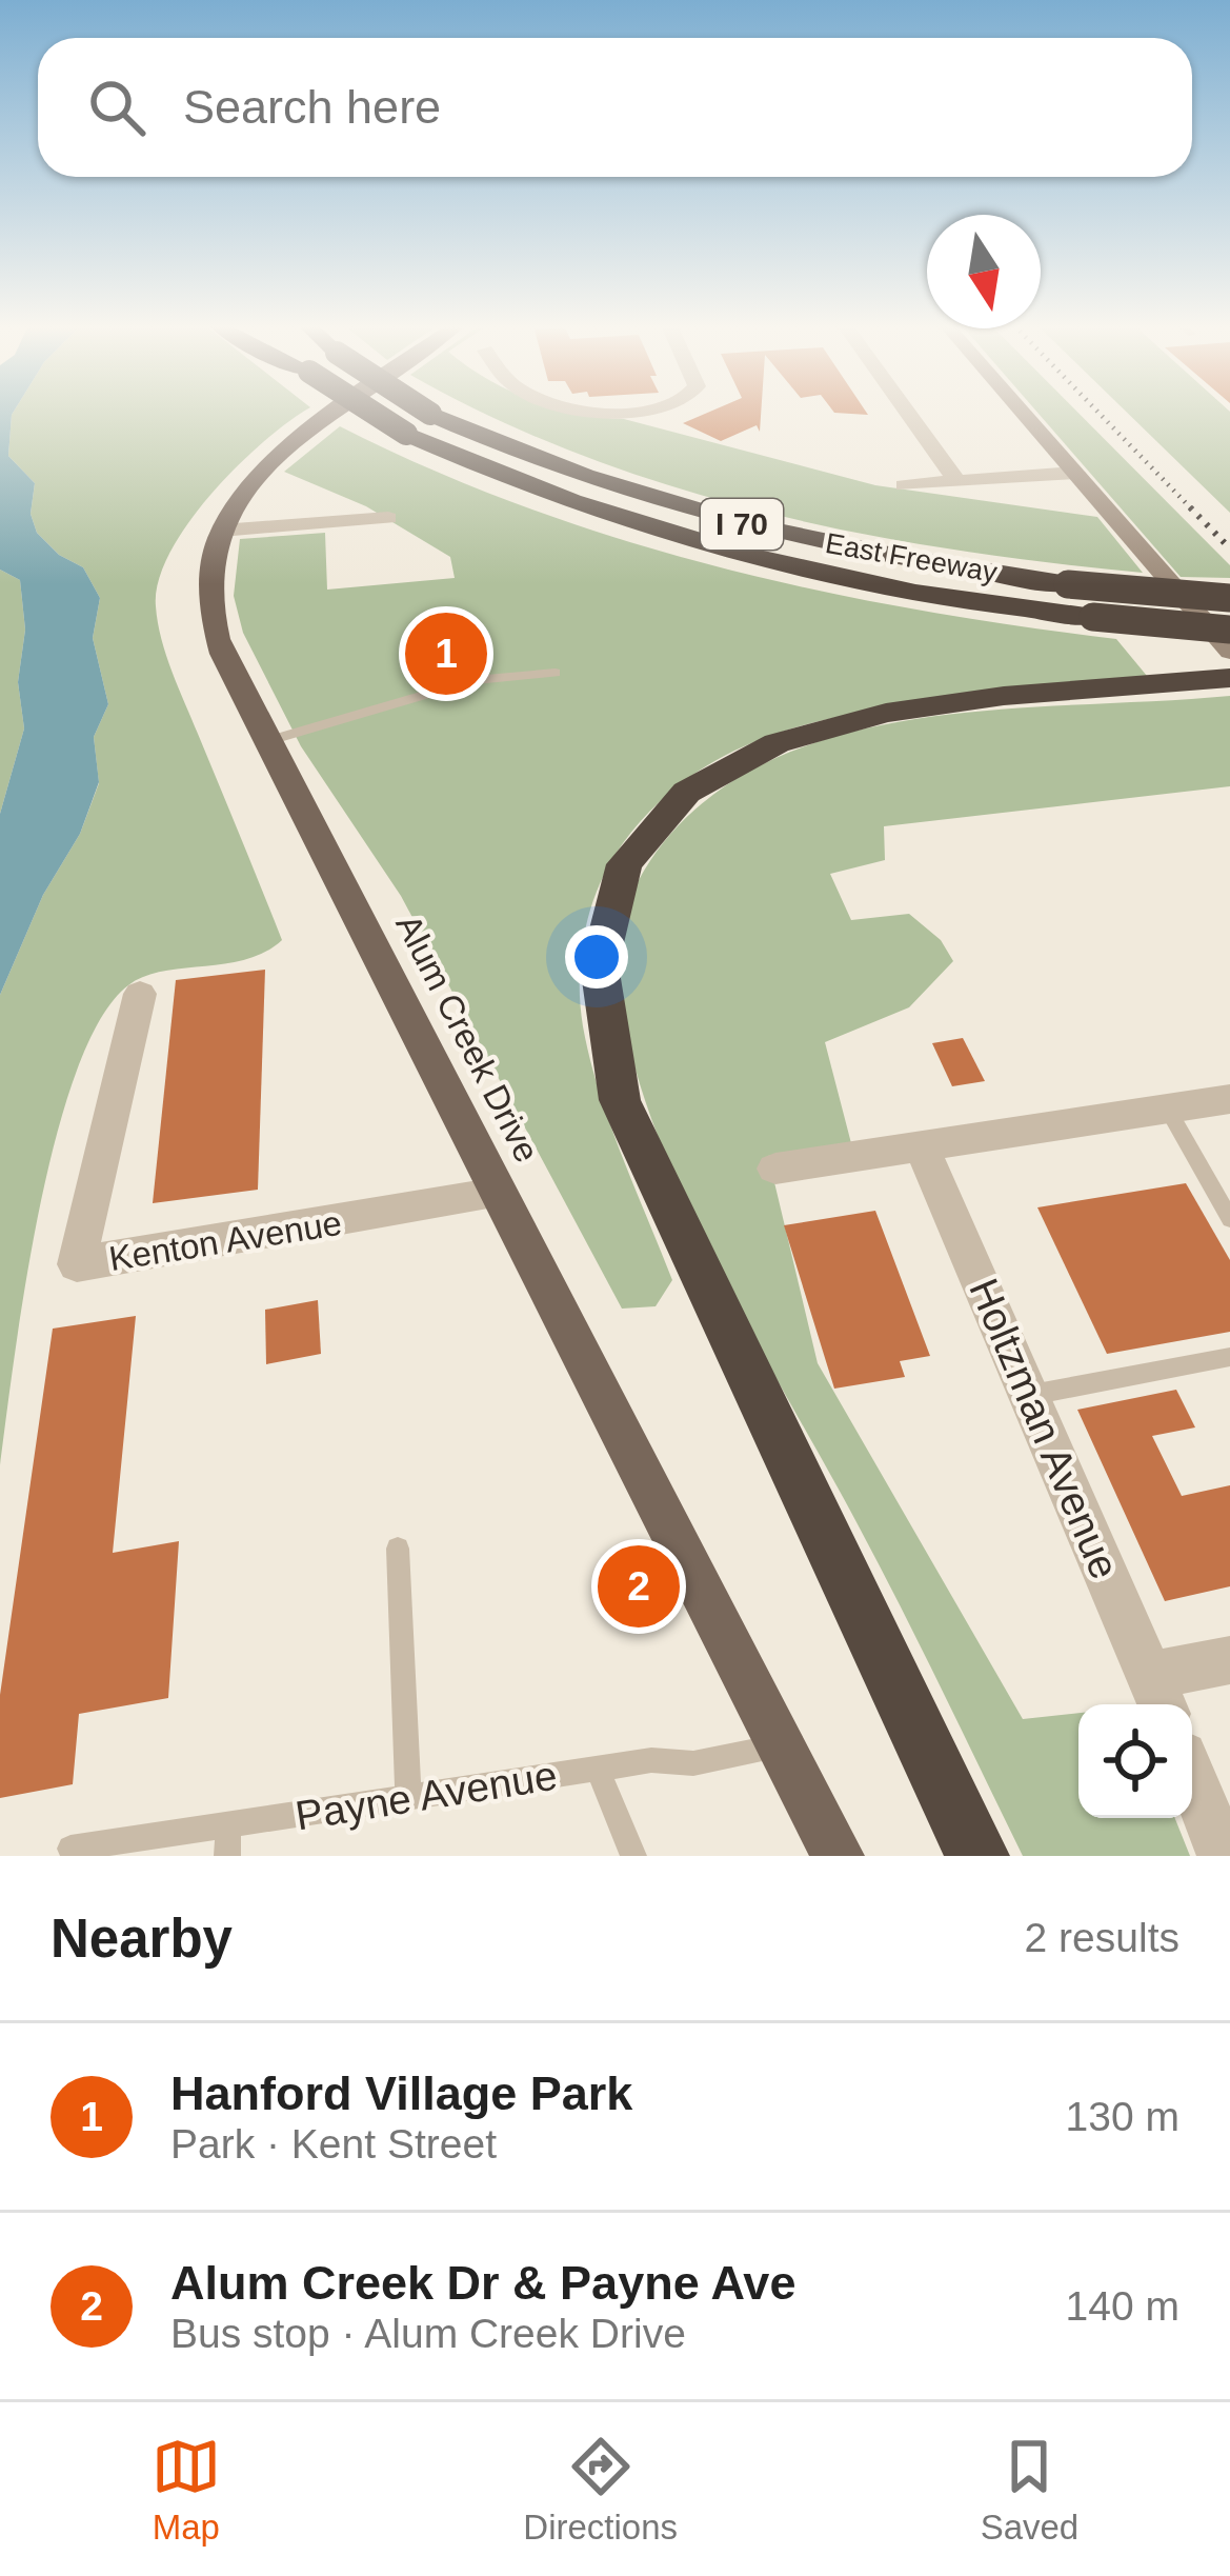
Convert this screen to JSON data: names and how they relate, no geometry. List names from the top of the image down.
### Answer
{
  "streets": {
    "highway": ["I 70", "East Freeway"],
    "main road": ["Alum Creek Drive"],
    "street": ["Kenton Avenue", "Holtzman Avenue"],
    "lane": ["Payne Avenue"]
  },
  "crossings": [
    ["Alum Creek Drive", "Kenton Avenue"],
    ["Alum Creek Drive", "Payne Avenue"]
  ],
  "north": "bottom",
  "page": {
    "search": "Search here",
    "pins": ["1", "2"],
    "heading": ["Nearby", "2 results"],
    "list": [
      {
        "mark": "1",
        "name": "Hanford Village Park",
        "note": "Park · Kent Street",
        "value": "130 m"
      },
      {
        "mark": "2",
        "name": "Alum Creek Dr & Payne Ave",
        "note": "Bus stop · Alum Creek Drive",
        "value": "140 m"
      }
    ],
    "nav": ["Map", "Directions", "Saved"]
  }
}
